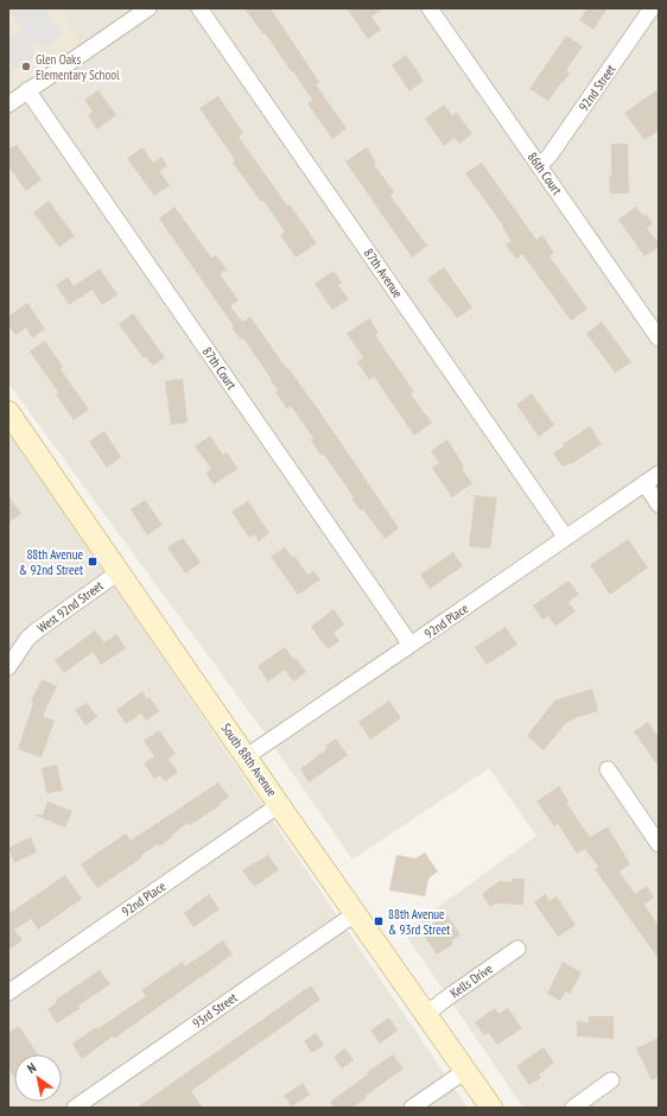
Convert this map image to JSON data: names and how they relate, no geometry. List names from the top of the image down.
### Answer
{
  "streets": {
    "street": [
      "92nd Street",
      "86th Court",
      "87th Avenue",
      "87th Court",
      "West 92nd Street",
      "92nd Place",
      "South 88th Avenue",
      "Kells Drive",
      "93rd Street"
    ]
  },
  "crossings": [
    ["92nd Street", "86th Court"],
    ["87th Avenue", "92nd Place"],
    ["87th Court", "92nd Place"],
    ["West 92nd Street", "South 88th Avenue"],
    ["92nd Place", "South 88th Avenue"],
    ["South 88th Avenue", "Kells Drive"],
    ["South 88th Avenue", "93rd Street"]
  ],
  "places": {
    "other": ["Glen Oaks Elementary School"],
    "transit": ["88th Avenue & 92nd Street", "88th Avenue & 93rd Street"]
  },
  "north": "top left"
}
